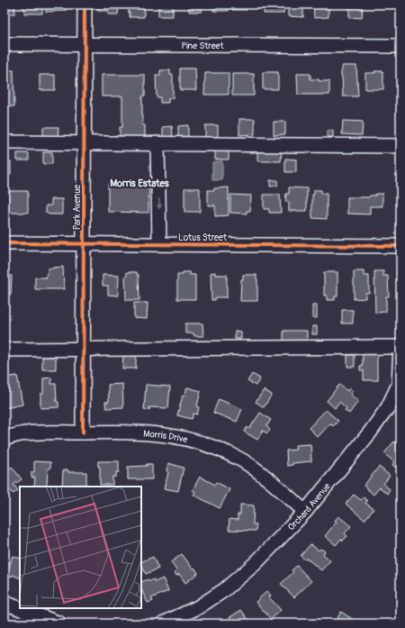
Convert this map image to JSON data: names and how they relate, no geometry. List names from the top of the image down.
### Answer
{
  "streets": {
    "street": [
      "Pine Street",
      "Park Avenue",
      "Lotus Street",
      "Morris Drive",
      "Orchard Avenue"
    ]
  },
  "crossings": [
    ["Pine Street", "Park Avenue"],
    ["Park Avenue", "Lotus Street"],
    ["Park Avenue", "Morris Drive"],
    ["Morris Drive", "Orchard Avenue"]
  ],
  "districts": ["Morris Estates"]
}
